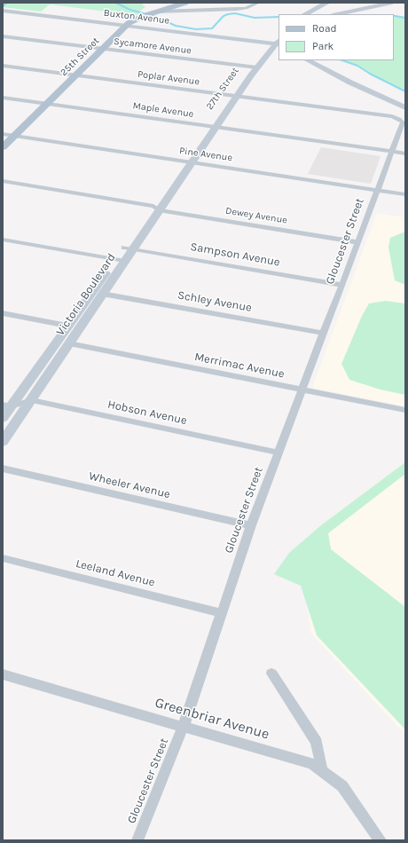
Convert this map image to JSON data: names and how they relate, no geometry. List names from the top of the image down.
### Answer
{
  "streets": {
    "main road": [
      "Buxton Avenue",
      "25th Street",
      "27th Street",
      "Victoria Boulevard"
    ],
    "street": [
      "Sycamore Avenue",
      "Poplar Avenue",
      "Maple Avenue",
      "Pine Avenue",
      "Dewey Avenue",
      "Gloucester Street",
      "Sampson Avenue",
      "Schley Avenue",
      "Merrimac Avenue",
      "Hobson Avenue",
      "Wheeler Avenue",
      "Leeland Avenue",
      "Greenbriar Avenue"
    ]
  },
  "crossings": [
    ["Buxton Avenue", "25th Street"],
    ["Buxton Avenue", "27th Street"],
    ["Sycamore Avenue", "25th Street"],
    ["Sycamore Avenue", "27th Street"],
    ["25th Street", "Poplar Avenue"],
    ["25th Street", "Maple Avenue"],
    ["25th Street", "Pine Avenue"],
    ["Poplar Avenue", "27th Street"],
    ["Poplar Avenue", "Gloucester Street"],
    ["27th Street", "Maple Avenue"],
    ["27th Street", "Pine Avenue"],
    ["27th Street", "Victoria Boulevard"],
    ["Maple Avenue", "Gloucester Street"],
    ["Pine Avenue", "Gloucester Street"],
    ["Pine Avenue", "Victoria Boulevard"],
    ["Dewey Avenue", "Gloucester Street"],
    ["Dewey Avenue", "Victoria Boulevard"],
    ["Gloucester Street", "Sampson Avenue"],
    ["Gloucester Street", "Schley Avenue"],
    ["Gloucester Street", "Merrimac Avenue"],
    ["Gloucester Street", "Hobson Avenue"],
    ["Gloucester Street", "Wheeler Avenue"],
    ["Gloucester Street", "Leeland Avenue"],
    ["Gloucester Street", "Greenbriar Avenue"],
    ["Sampson Avenue", "Victoria Boulevard"],
    ["Victoria Boulevard", "Schley Avenue"],
    ["Victoria Boulevard", "Merrimac Avenue"],
    ["Victoria Boulevard", "Hobson Avenue"]
  ],
  "legend": ["Road", "Park"]
}
